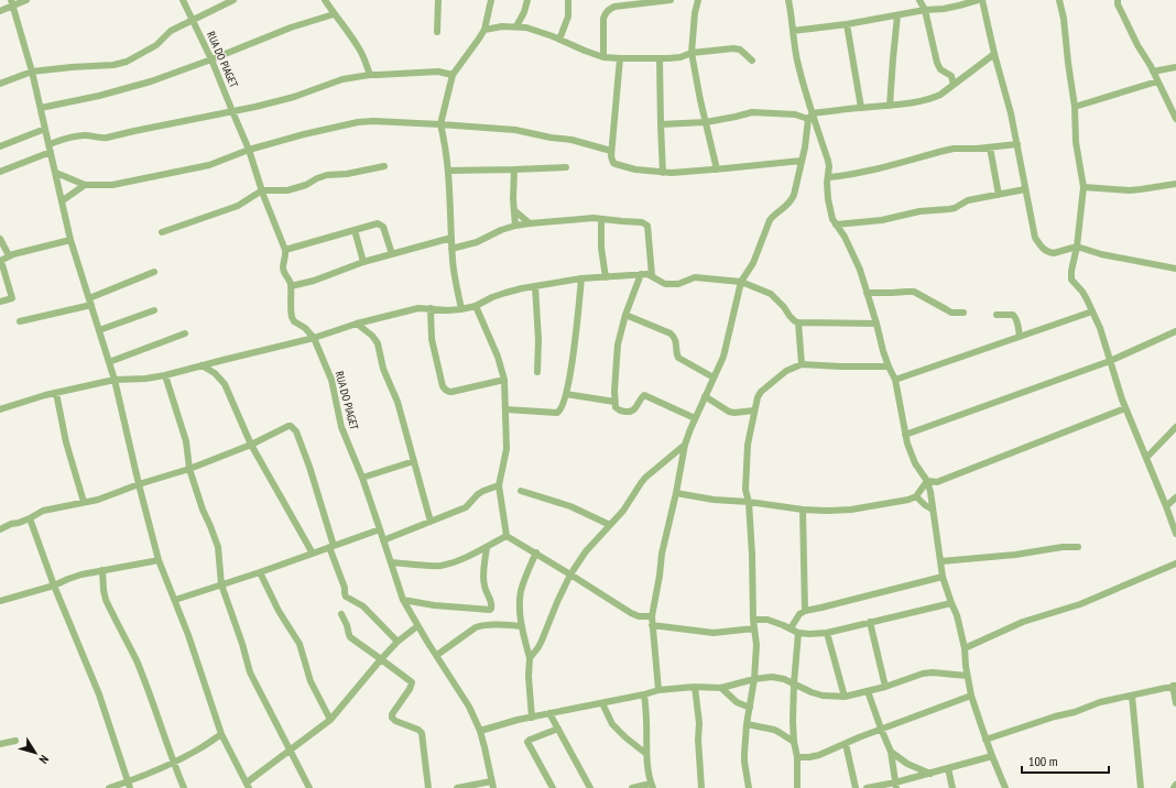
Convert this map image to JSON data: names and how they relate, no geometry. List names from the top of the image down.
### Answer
{
  "streets": {
    "street": ["RUA DO PIAGET"]
  },
  "scale_bar": "100 m",
  "north": "bottom right"
}
